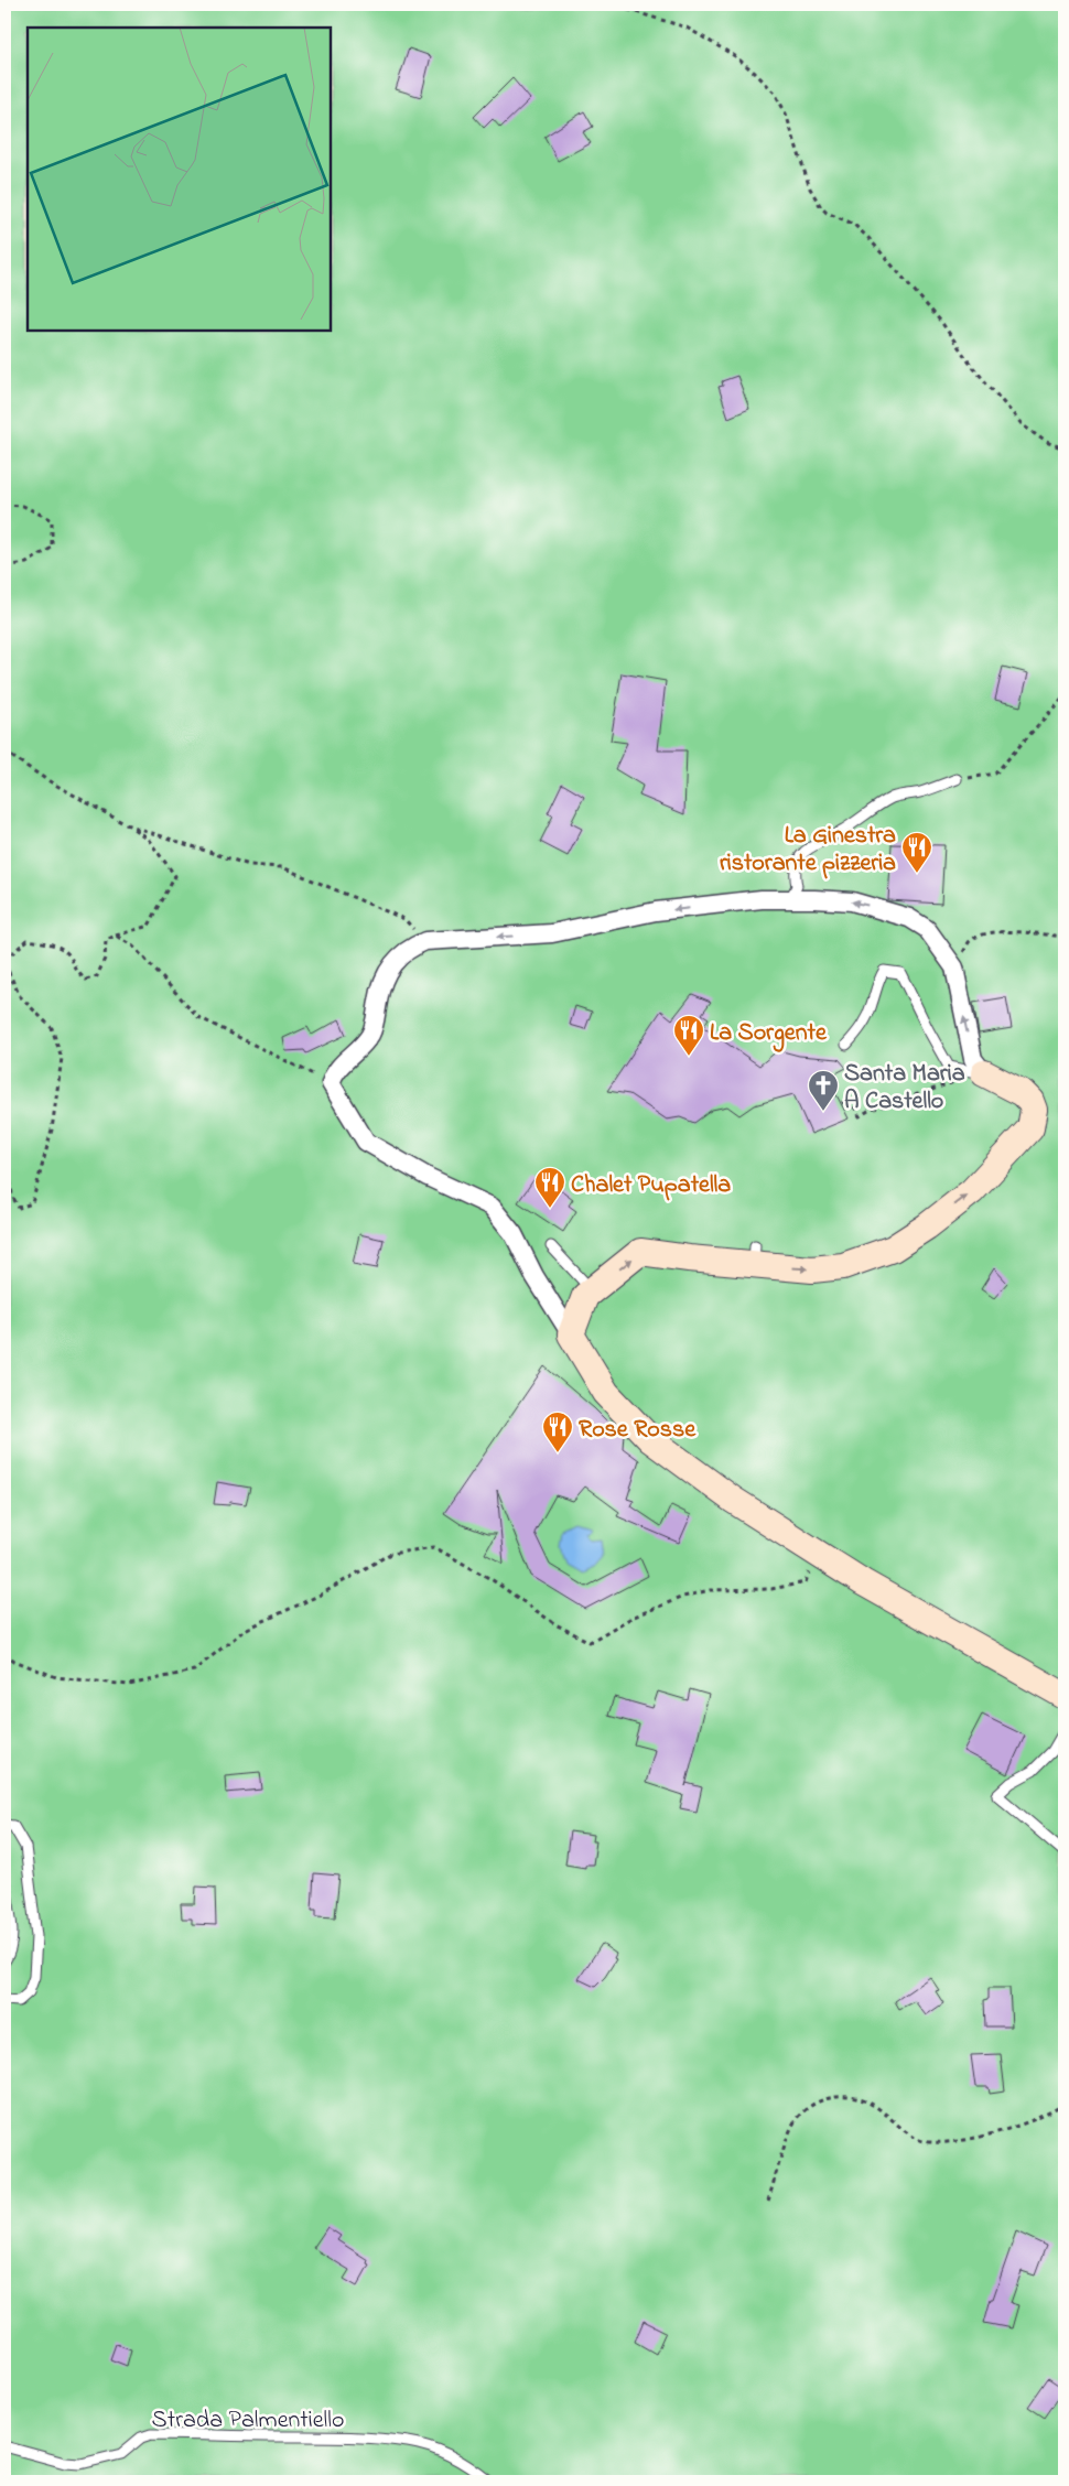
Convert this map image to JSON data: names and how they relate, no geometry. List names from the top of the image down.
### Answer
{
  "streets": {
    "lane": ["Strada Palmentiello"]
  },
  "places": {
    "restaurant": [
      "La Ginestra ristorante pizzeria",
      "La Sorgente",
      "Chalet Pupatella",
      "Rose Rosse"
    ],
    "church": ["Santa Maria A Castello"]
  }
}
